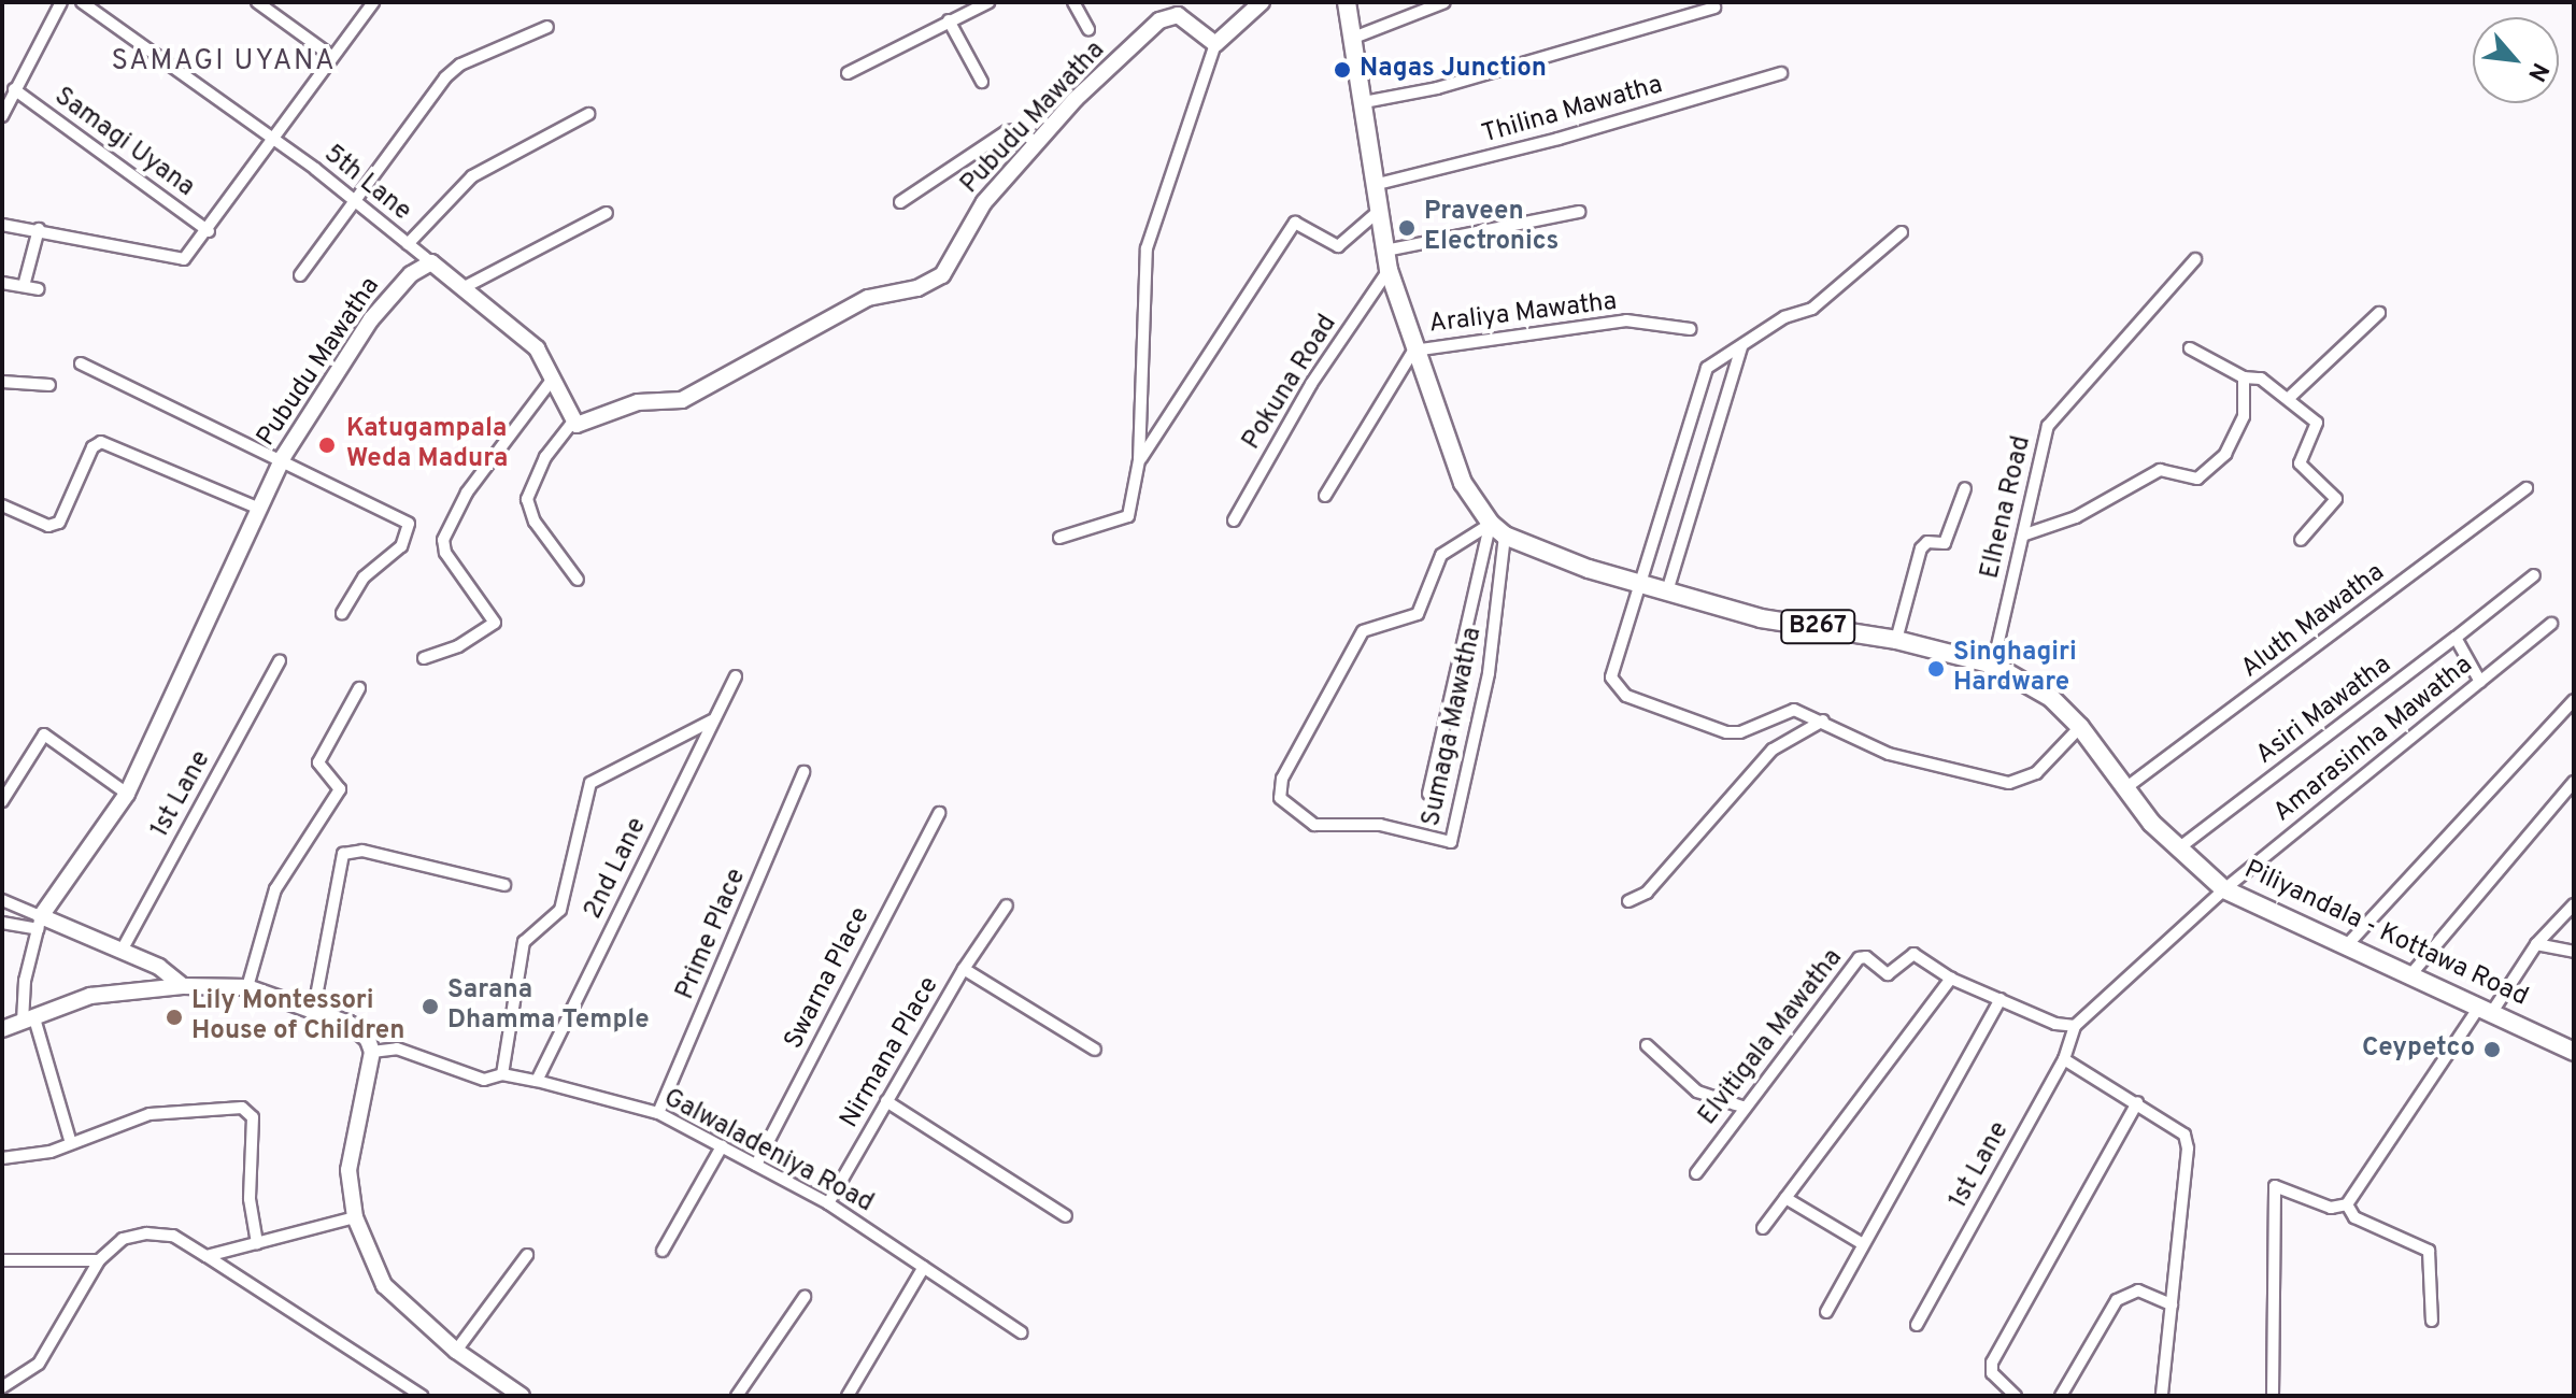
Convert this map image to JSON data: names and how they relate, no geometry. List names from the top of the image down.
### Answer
{
  "streets": {
    "main road": ["B267", "Piliyandala - Kottawa Road"],
    "street": [
      "Thilina Mawatha",
      "Pubudu Mawatha",
      "Samagi Uyana",
      "5th Lane",
      "Araliya Mawatha",
      "Pokuna Road",
      "Elhena Road",
      "Aluth Mawatha",
      "Asiri Mawatha",
      "Sumaga Mawatha",
      "Amarasinha Mawatha",
      "1st Lane",
      "2nd Lane",
      "Prime Place",
      "Swarna Place",
      "Elvitigala Mawatha",
      "Nirmana Place",
      "Galwaladeniya Road"
    ]
  },
  "crossings": [
    ["Pubudu Mawatha", "5th Lane"],
    ["Samagi Uyana", "5th Lane"],
    ["Elhena Road", "Piliyandala - Kottawa Road"],
    ["Aluth Mawatha", "Piliyandala - Kottawa Road"],
    ["Asiri Mawatha", "Piliyandala - Kottawa Road"],
    ["Sumaga Mawatha", "Piliyandala - Kottawa Road"],
    ["Amarasinha Mawatha", "Piliyandala - Kottawa Road"],
    ["1st Lane", "Elvitigala Mawatha"],
    ["2nd Lane", "Galwaladeniya Road"],
    ["Prime Place", "Galwaladeniya Road"],
    ["Swarna Place", "Galwaladeniya Road"],
    ["Nirmana Place", "Galwaladeniya Road"]
  ],
  "districts": ["SAMAGI UYANA"],
  "places": [
    "Nagas Junction",
    "Praveen Electronics",
    "Katugampala Weda Madura",
    "Singhagiri Hardware",
    "Sarana Dhamma Temple",
    "Lily Montessori House of Children",
    "Ceypetco"
  ],
  "north": "bottom right"
}
